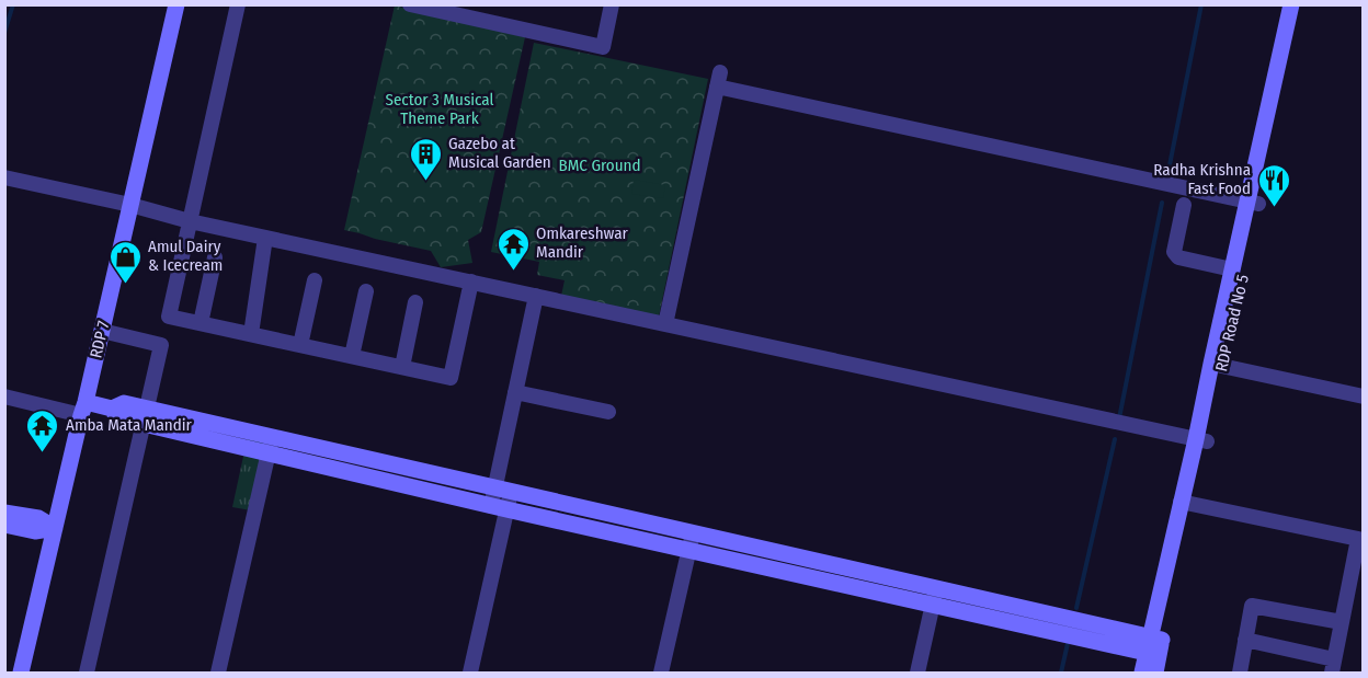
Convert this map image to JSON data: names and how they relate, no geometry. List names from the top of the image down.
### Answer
{
  "streets": {
    "street": ["RDP Road No 5", "RDP 7"]
  },
  "parks": ["Sector 3 Musical Theme Park", "BMC Ground"],
  "places": {
    "building": ["Gazebo at Musical Garden"],
    "restaurant": ["Radha Krishna Fast Food"],
    "temple": ["Omkareshwar Mandir", "Amba Mata Mandir"],
    "shop": ["Amul Dairy & Icecream"]
  }
}
